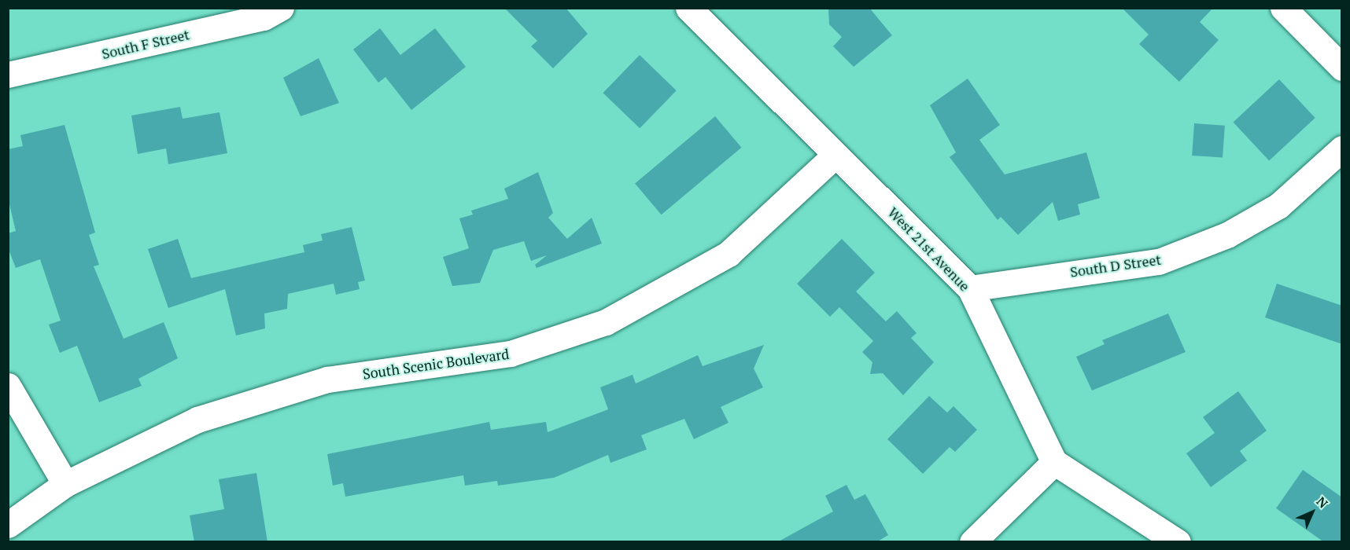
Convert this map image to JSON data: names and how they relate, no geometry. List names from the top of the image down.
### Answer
{
  "streets": {
    "street": [
      "South F Street",
      "West 21st Avenue",
      "South D Street",
      "South Scenic Boulevard"
    ]
  },
  "crossings": [
    ["West 21st Avenue", "South D Street"],
    ["West 21st Avenue", "South Scenic Boulevard"]
  ],
  "north": "top right"
}
